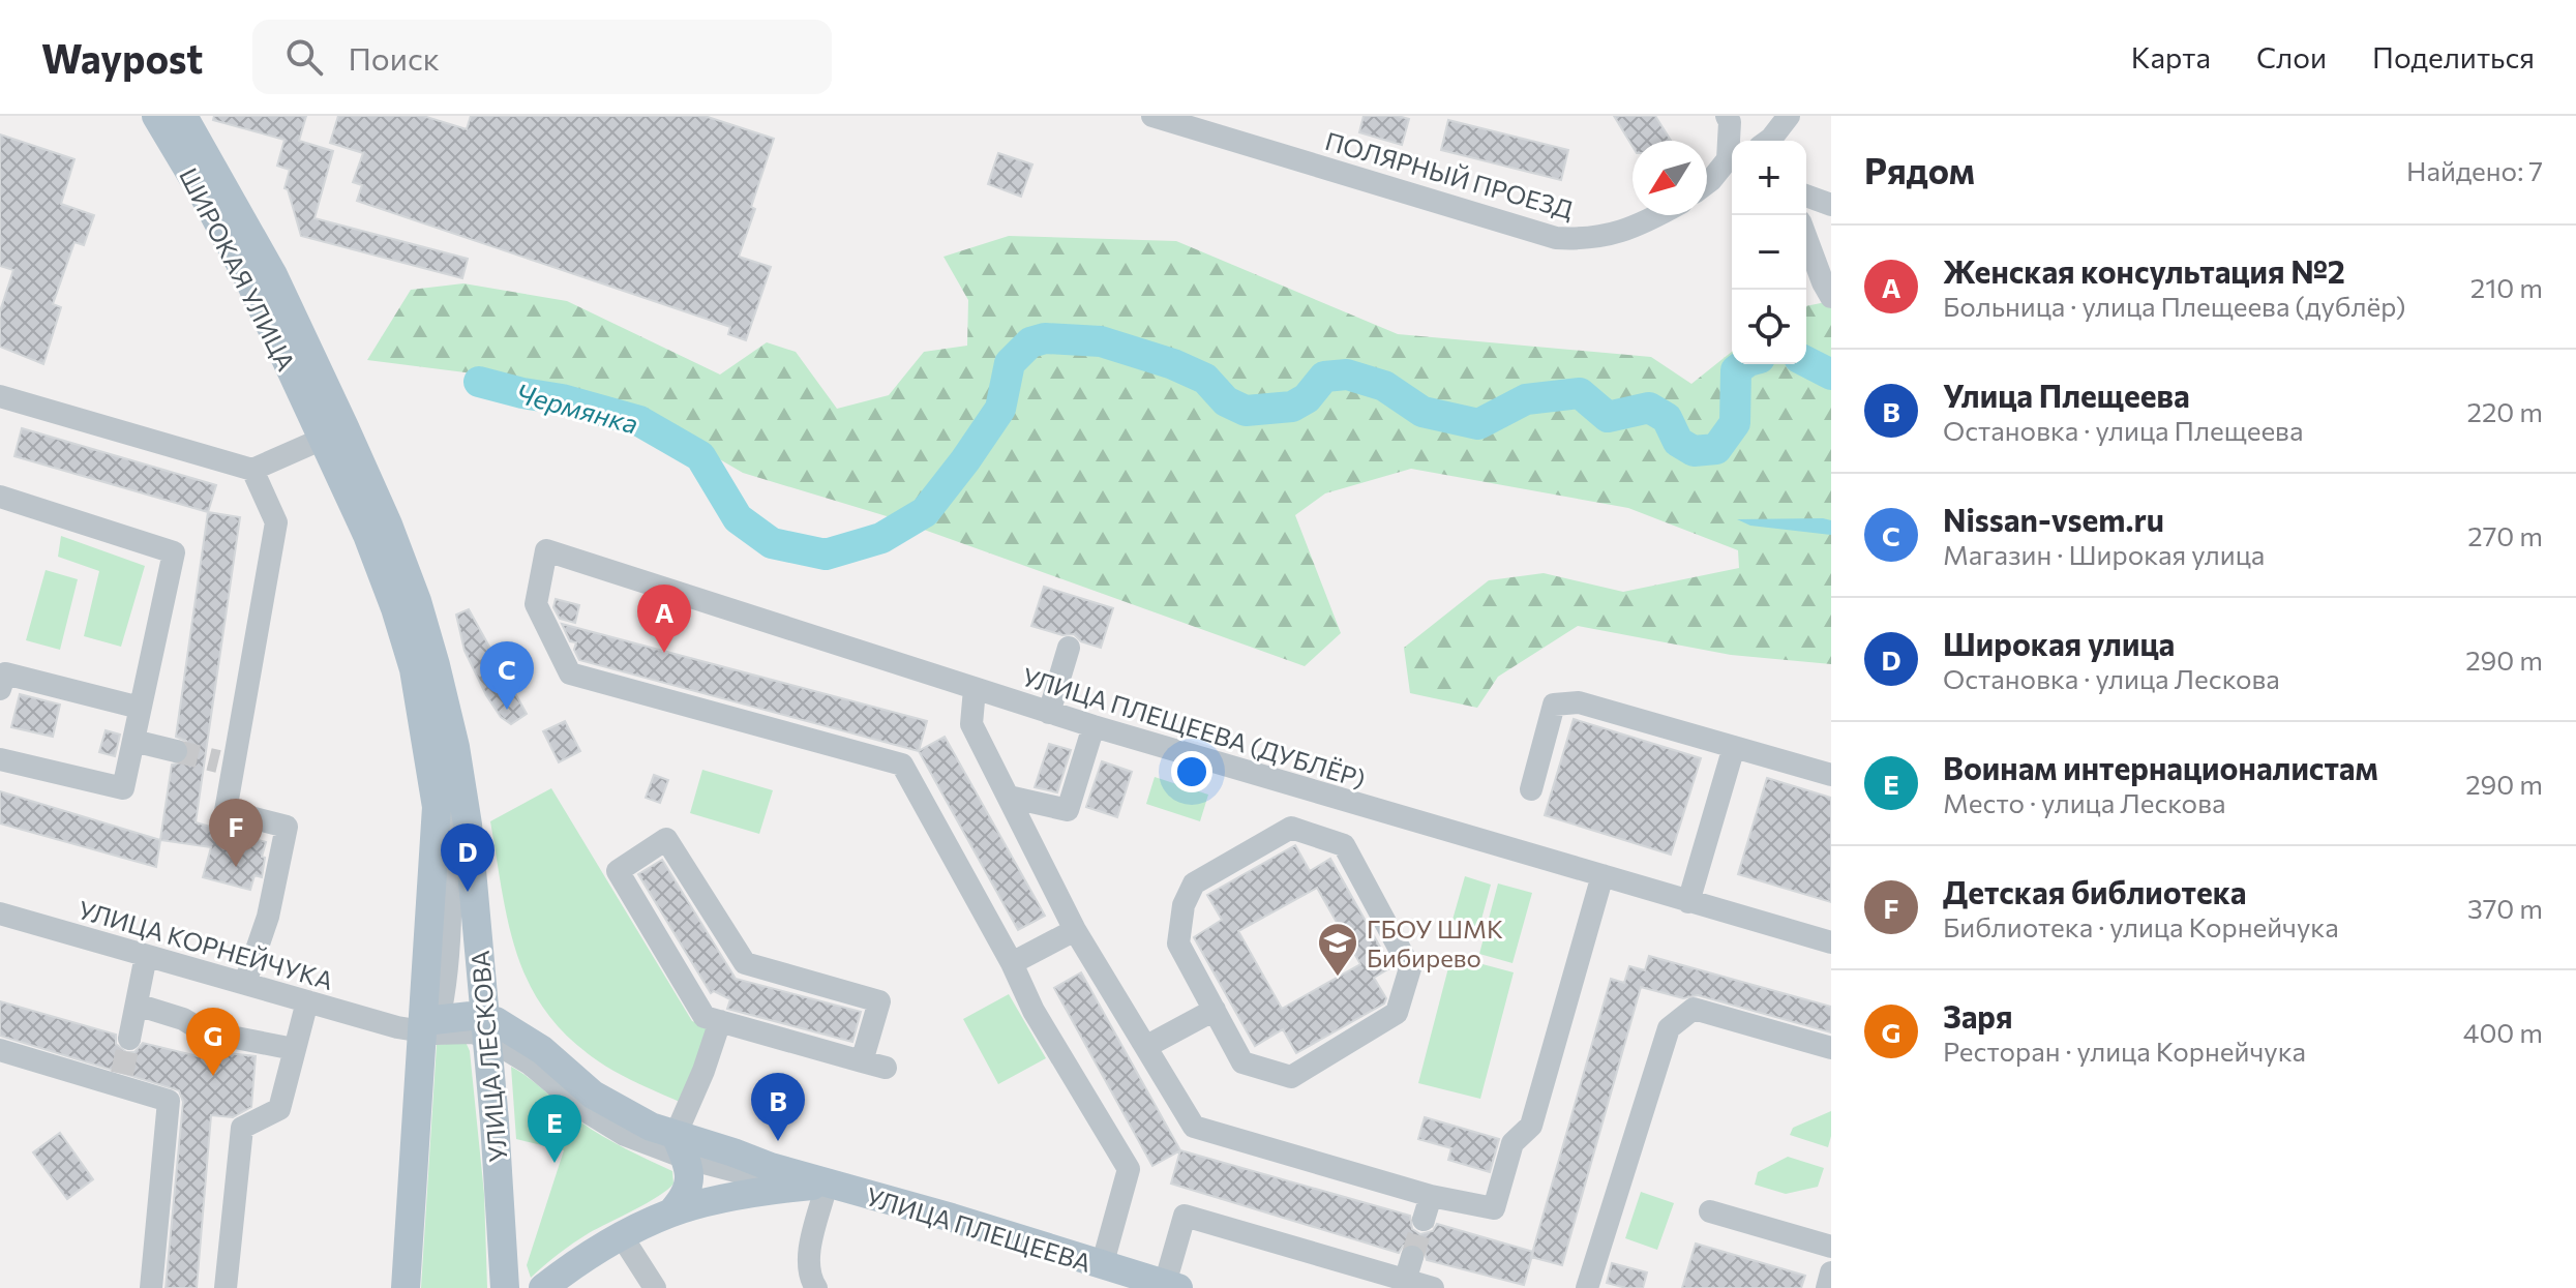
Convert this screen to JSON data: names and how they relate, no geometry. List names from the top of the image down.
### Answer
{
  "streets": {
    "main road": ["ШИРОКАЯ УЛИЦА", "УЛИЦА ЛЕСКОВА", "УЛИЦА ПЛЕЩЕЕВА"],
    "street": ["ПОЛЯРНЫЙ ПРОЕЗД", "УЛИЦА ПЛЕЩЕЕВА (ДУБЛЁР)", "УЛИЦА КОРНЕЙЧУКА"]
  },
  "crossings": [
    ["ШИРОКАЯ УЛИЦА", "УЛИЦА КОРНЕЙЧУКА"],
    ["ШИРОКАЯ УЛИЦА", "УЛИЦА ЛЕСКОВА"],
    ["УЛИЦА КОРНЕЙЧУКА", "УЛИЦА ЛЕСКОВА"],
    ["УЛИЦА ЛЕСКОВА", "УЛИЦА ПЛЕЩЕЕВА"]
  ],
  "water": ["Чермянка"],
  "places": {
    "school or university": ["ГБОУ ШМК Бибирево"]
  },
  "north": "bottom left",
  "page": {
    "header": "Waypost",
    "search": "Поиск",
    "nav": ["Карта", "Слои", "Поделиться"],
    "heading": ["Рядом", "Найдено: 7"],
    "map_buttons": ["+", "−"],
    "list": [
      {
        "mark": "A",
        "name": "Женская консультация №2",
        "note": "Больница · улица Плещеева (дублёр)",
        "value": "210 m"
      },
      {
        "mark": "B",
        "name": "Улица Плещеева",
        "note": "Остановка · улица Плещеева",
        "value": "220 m"
      },
      {
        "mark": "C",
        "name": "Nissan-vsem.ru",
        "note": "Магазин · Широкая улица",
        "value": "270 m"
      },
      {
        "mark": "D",
        "name": "Широкая улица",
        "note": "Остановка · улица Лескова",
        "value": "290 m"
      },
      {
        "mark": "E",
        "name": "Воинам интернационалистам",
        "note": "Место · улица Лескова",
        "value": "290 m"
      },
      {
        "mark": "F",
        "name": "Детская библиотека",
        "note": "Библиотека · улица Корнейчука",
        "value": "370 m"
      },
      {
        "mark": "G",
        "name": "Заря",
        "note": "Ресторан · улица Корнейчука",
        "value": "400 m"
      }
    ],
    "pins": [
      "A",
      "C",
      "F",
      "D",
      "G",
      "B",
      "E"
    ]
  }
}
